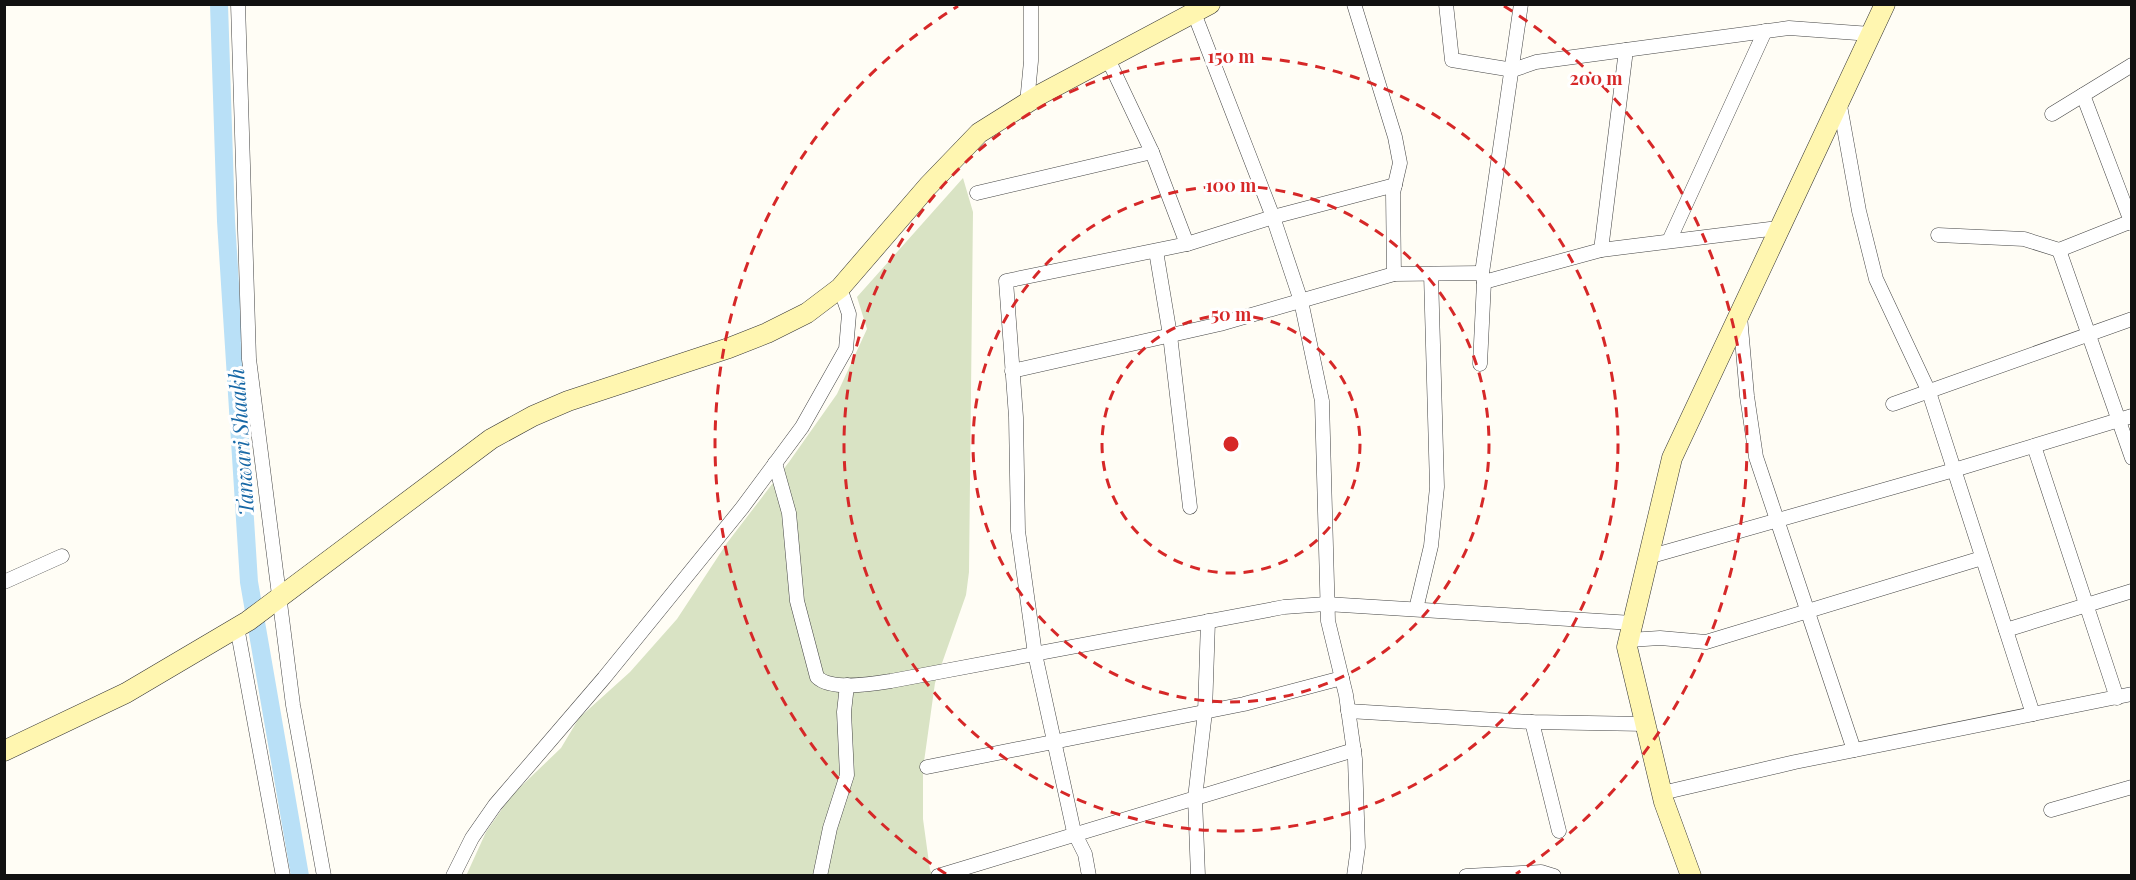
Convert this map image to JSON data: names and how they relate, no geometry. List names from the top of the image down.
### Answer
{
  "water": ["Tanwari Shaakh"],
  "rings": [
    "150 m",
    "200 m",
    "100 m",
    "50 m"
  ]
}
